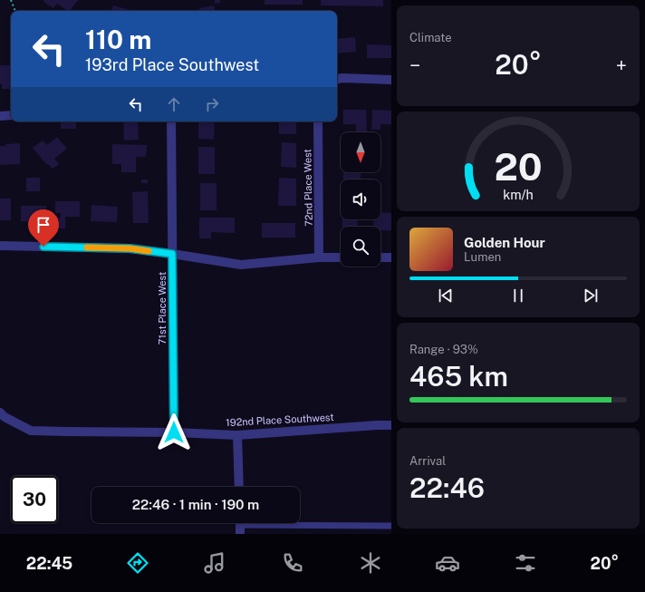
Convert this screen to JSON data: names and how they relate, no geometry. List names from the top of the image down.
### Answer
{
  "streets": {
    "street": ["72nd Place West", "71st Place West", "192nd Place Southwest"]
  },
  "crossings": [
    ["71st Place West", "192nd Place Southwest"]
  ],
  "north": "bottom",
  "page": {
    "tile": [
      "Climate",
      ["Range · 93%", "465 km"],
      ["Arrival", "22:46"]
    ],
    "turn": ["110 m", "193rd Place Southwest"],
    "heat": ["−", "20°", "+"],
    "song": ["Golden Hour", "Lumen"],
    "limit": "30",
    "trip": "22:46 · 1 min · 190 m",
    "tabs": ["22:45", "20°"],
    "gauge": ["20", "km/h"]
  }
}
